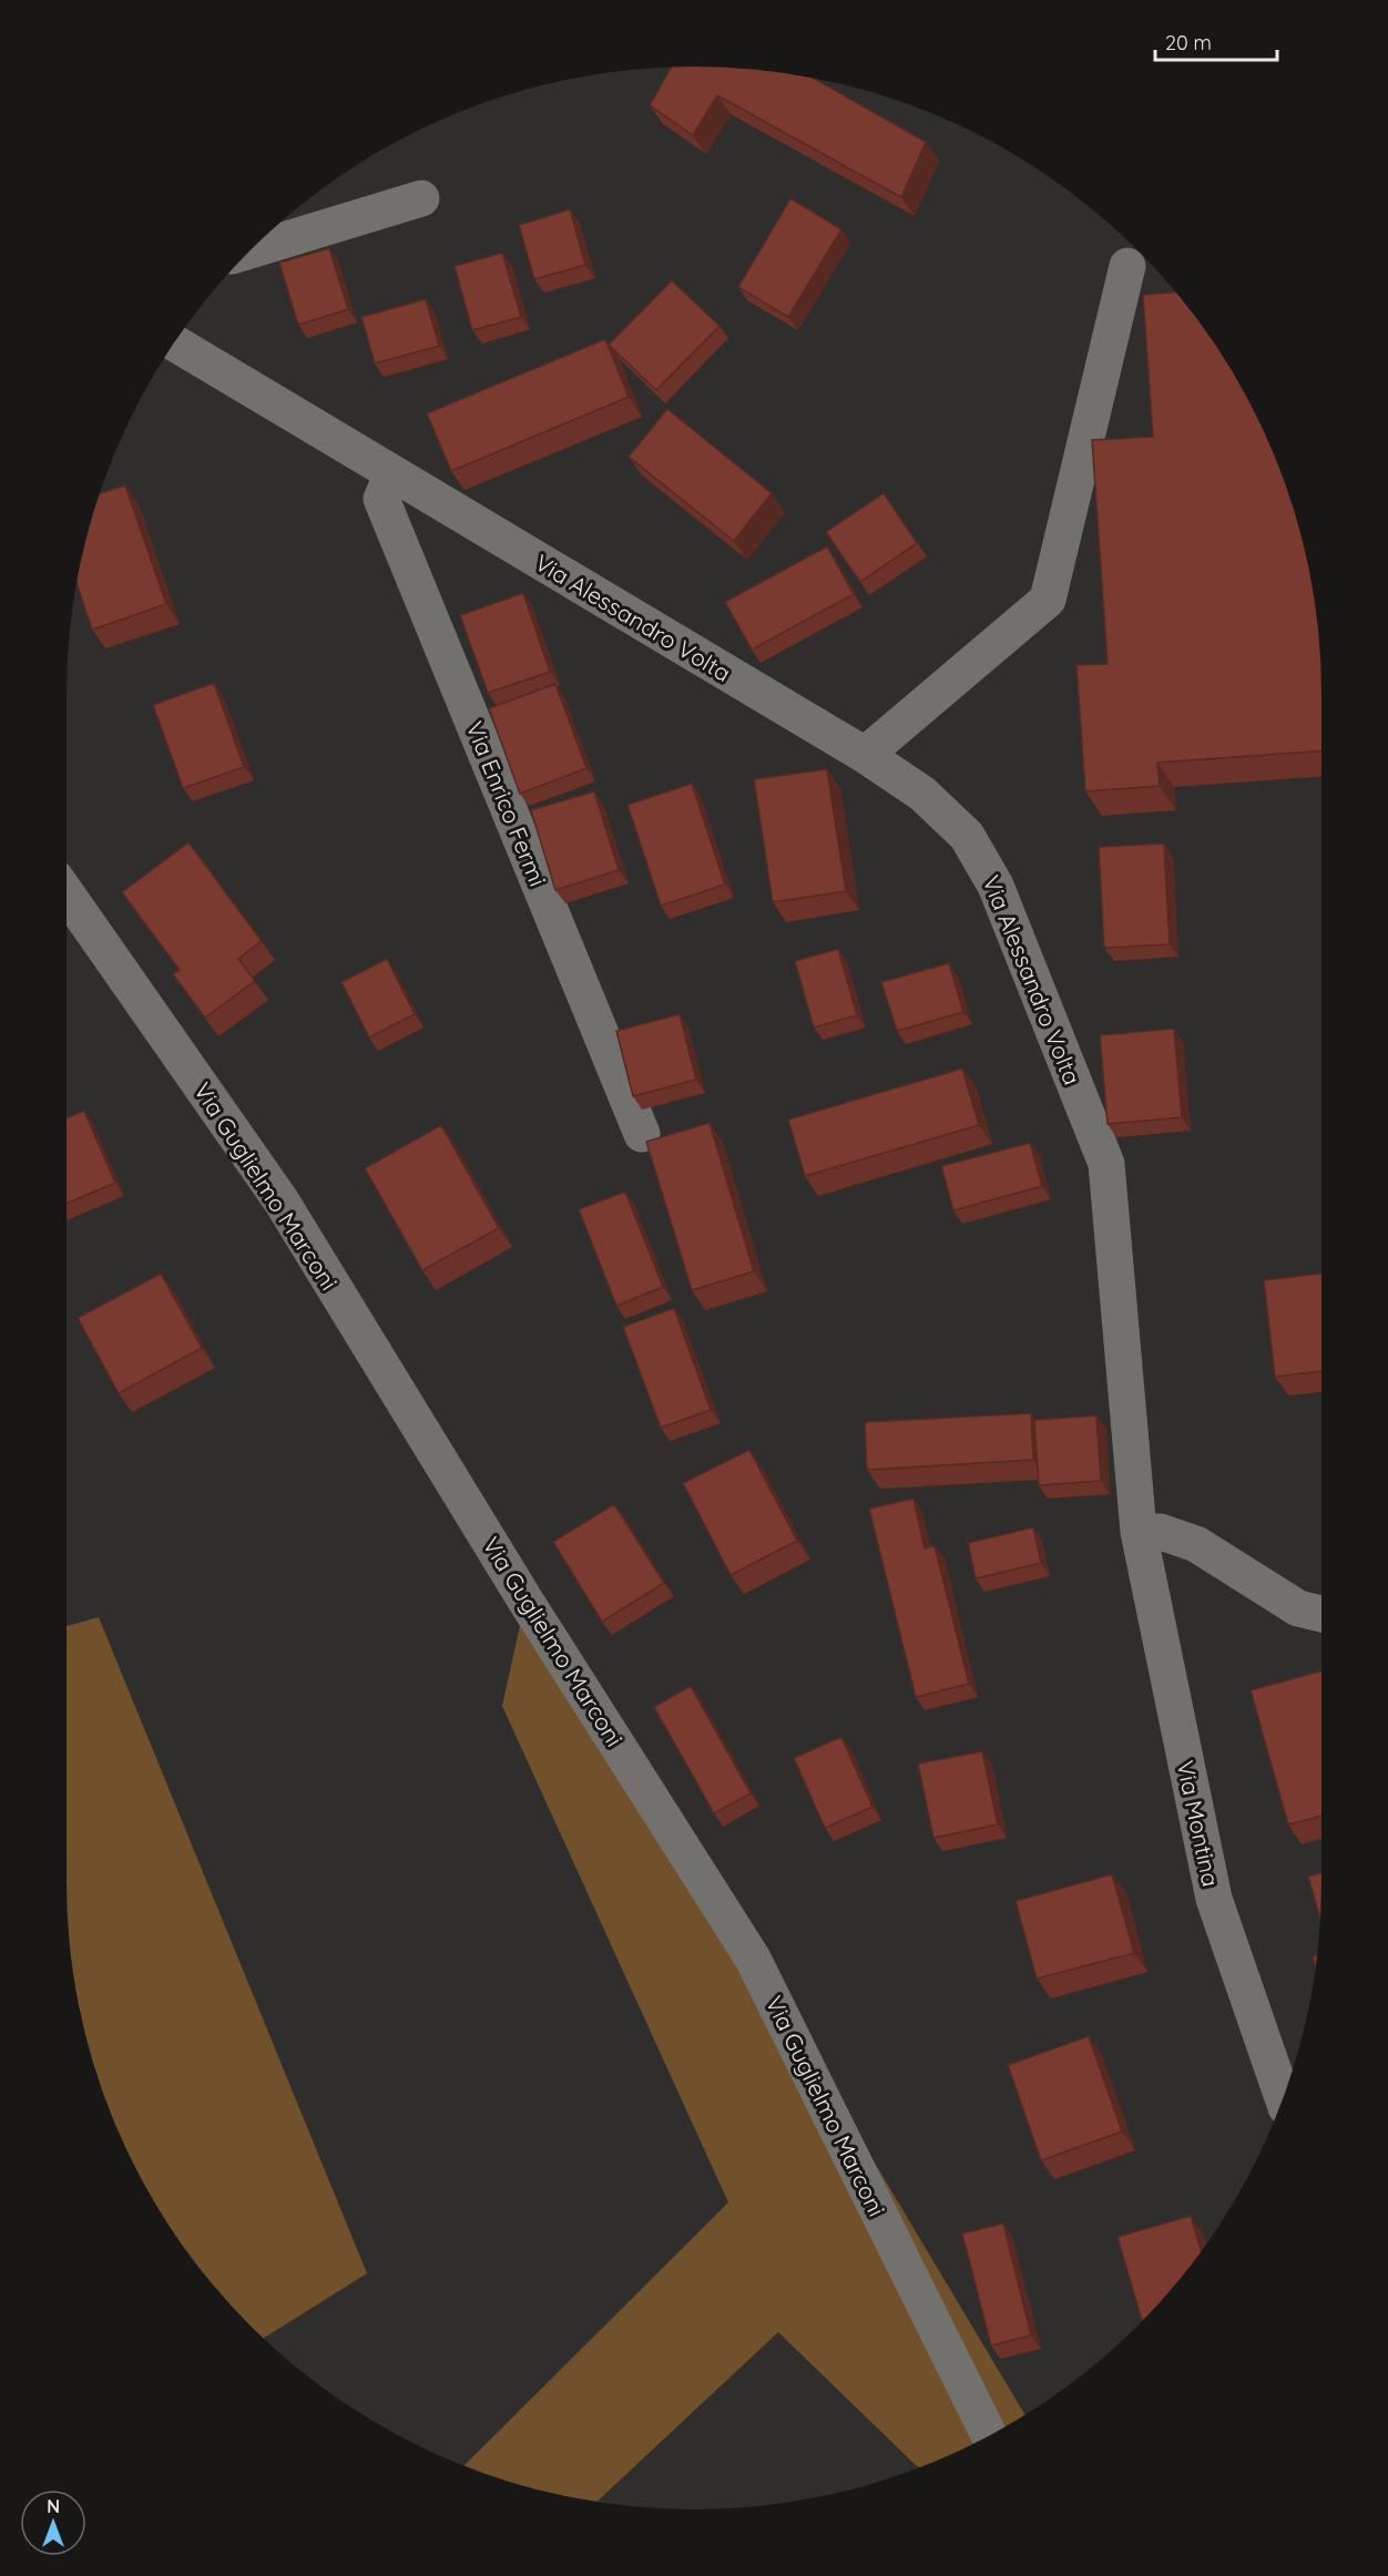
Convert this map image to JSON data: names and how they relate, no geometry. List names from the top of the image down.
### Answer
{
  "streets": {
    "street": [
      "Via Alessandro Volta",
      "Via Enrico Fermi",
      "Via Guglielmo Marconi",
      "Via Montina"
    ]
  },
  "crossings": [
    ["Via Alessandro Volta", "Via Enrico Fermi"],
    ["Via Alessandro Volta", "Via Montina"]
  ],
  "scale_bar": "20 m",
  "north": "top"
}
